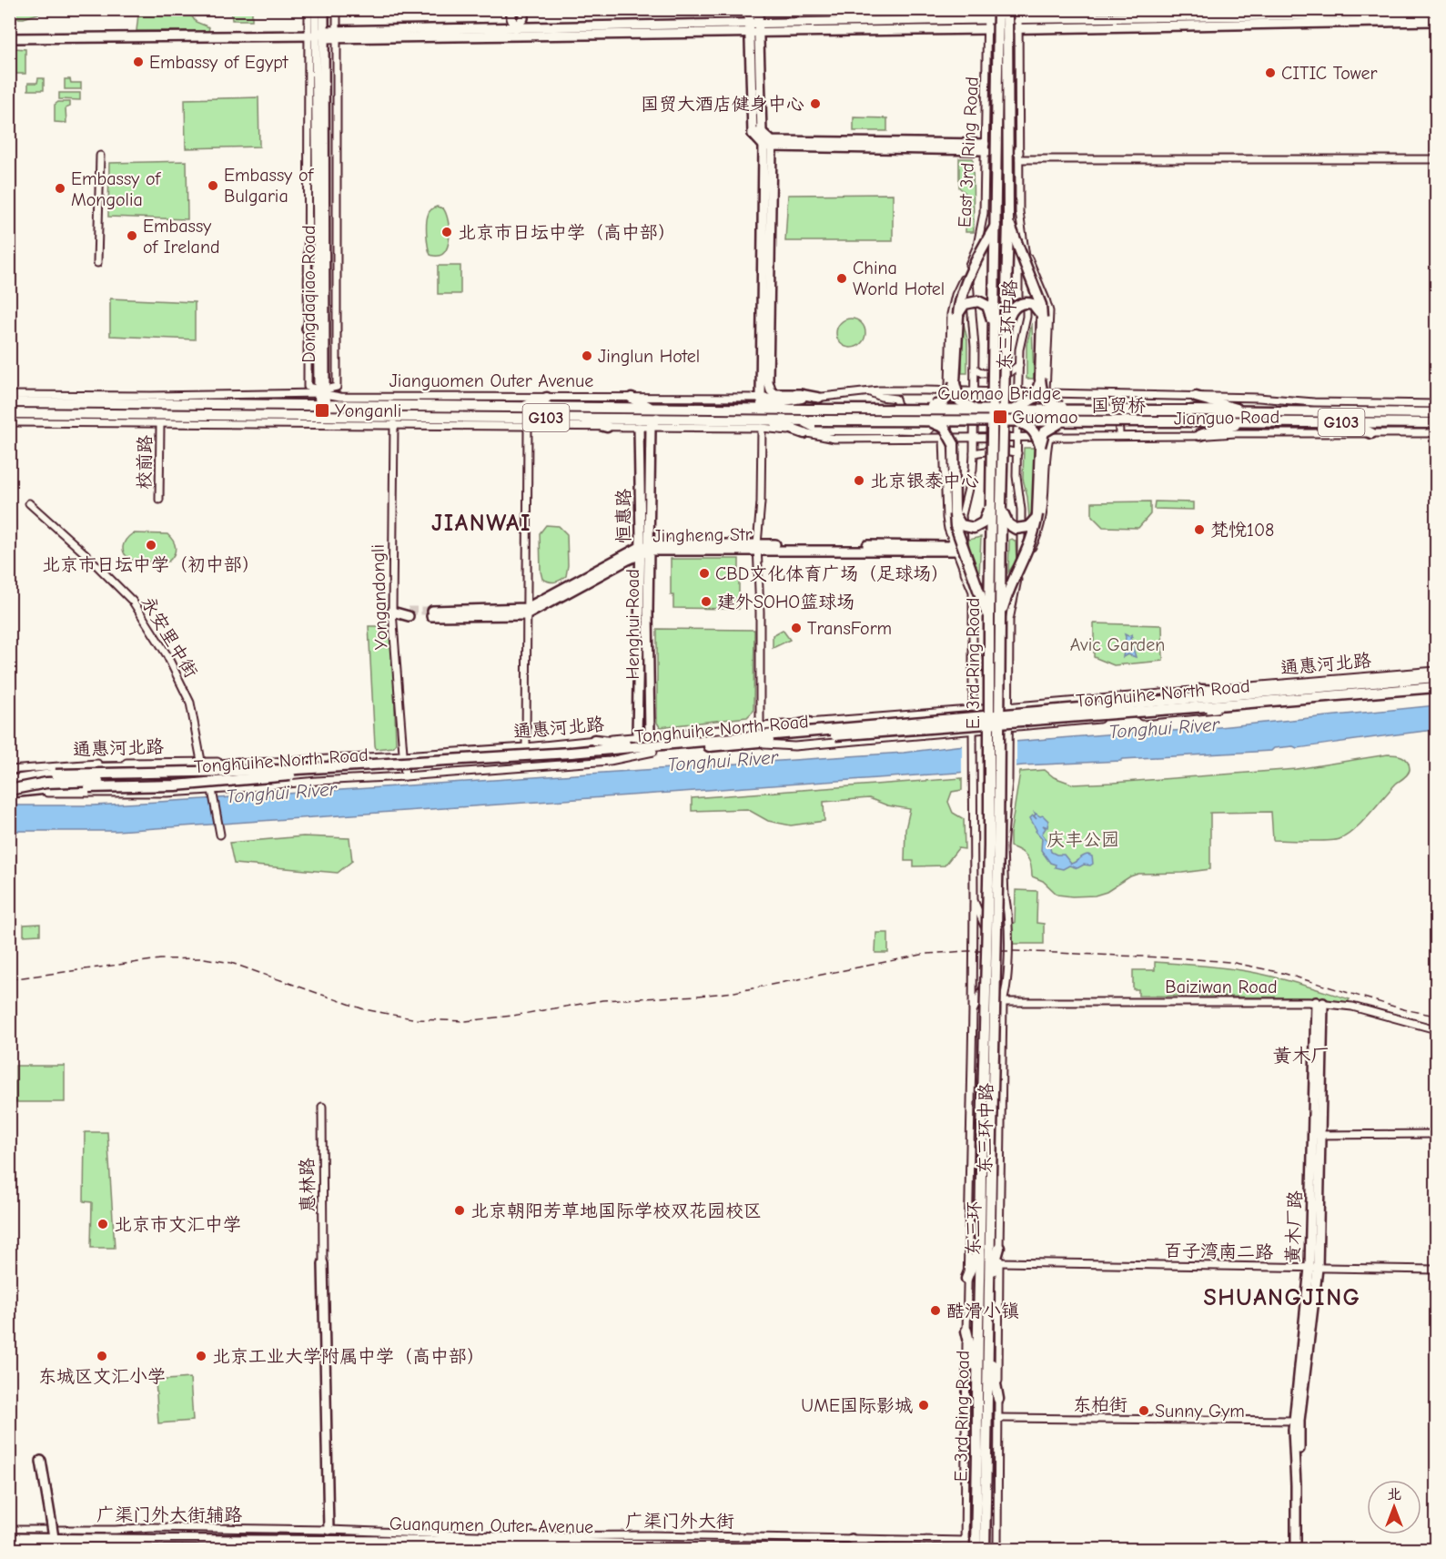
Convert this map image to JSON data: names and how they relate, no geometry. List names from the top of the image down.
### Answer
{
  "streets": {
    "highway": [
      "Jianguomen Outer Avenue",
      "Guomao Bridge",
      "国贸桥",
      "G103",
      "Jianguo Road",
      "E. 3rd Ring Road",
      "Tonghuihe North Road",
      "东三环"
    ],
    "main road": [
      "Dongdaqiao Road",
      "恒惠路",
      "Jingheng Str",
      "Henghui Road",
      "黄木厂路",
      "Guanqumen Outer Avenue"
    ],
    "street": [
      "East 3rd Ring Road",
      "东三环中路",
      "校前路",
      "Yongandongli",
      "永安里中街",
      "通惠河北路",
      "Baiziwan Road",
      "惠林路",
      "百子湾南二路",
      "东柏街",
      "广渠门外大街辅路",
      "广渠门外大街"
    ]
  },
  "crossings": [
    ["East 3rd Ring Road", "Jianguomen Outer Avenue"],
    ["Dongdaqiao Road", "Jianguomen Outer Avenue"],
    ["东三环中路", "Jianguomen Outer Avenue"],
    ["东三环中路", "Jianguo Road"],
    ["东三环中路", "通惠河北路"],
    ["东三环中路", "Baiziwan Road"],
    ["东三环中路", "百子湾南二路"],
    ["东三环中路", "东柏街"],
    ["东三环中路", "广渠门外大街"],
    ["Jianguomen Outer Avenue", "Guomao Bridge"],
    ["Jianguomen Outer Avenue", "国贸桥"],
    ["Jianguomen Outer Avenue", "Jianguo Road"],
    ["Jianguomen Outer Avenue", "校前路"],
    ["Jianguomen Outer Avenue", "恒惠路"],
    ["Jianguomen Outer Avenue", "Yongandongli"],
    ["Jianguomen Outer Avenue", "Henghui Road"],
    ["Guomao Bridge", "Jianguo Road"],
    ["国贸桥", "Jianguo Road"],
    ["恒惠路", "Jingheng Str"],
    ["恒惠路", "通惠河北路"],
    ["Jingheng Str", "Henghui Road"],
    ["Yongandongli", "通惠河北路"],
    ["Henghui Road", "通惠河北路"],
    ["永安里中街", "通惠河北路"],
    ["E. 3rd Ring Road", "东三环"],
    ["通惠河北路", "Tonghuihe North Road"],
    ["Baiziwan Road", "黄木厂路"],
    ["黄木厂路", "百子湾南二路"],
    ["黄木厂路", "东柏街"],
    ["广渠门外大街辅路", "广渠门外大街"]
  ],
  "districts": ["JIANWAI", "黄木厂", "SHUANGJING"],
  "water": ["Tonghui River"],
  "parks": ["Avic Garden", "庆丰公园"],
  "places": {
    "other": [
      "Embassy of Egypt",
      "CITIC Tower",
      "国贸大酒店健身中心",
      "Embassy of Bulgaria",
      "Embassy of Mongolia",
      "北京市日坛中学（高中部）",
      "Embassy of Ireland",
      "China World Hotel",
      "Jinglun Hotel",
      "北京银泰中心",
      "梵悦108",
      "北京市日坛中学（初中部）",
      "CBD文化体育广场（足球场）",
      "建外SOHO篮球场",
      "TransForm",
      "北京朝阳芳草地国际学校双花园校区",
      "北京市文汇中学",
      "酷滑小镇",
      "东城区文汇小学",
      "北京工业大学附属中学（高中部）",
      "UME国际影城",
      "Sunny Gym"
    ],
    "transit": ["Yonganli", "Guomao"]
  },
  "north": "top"
}
